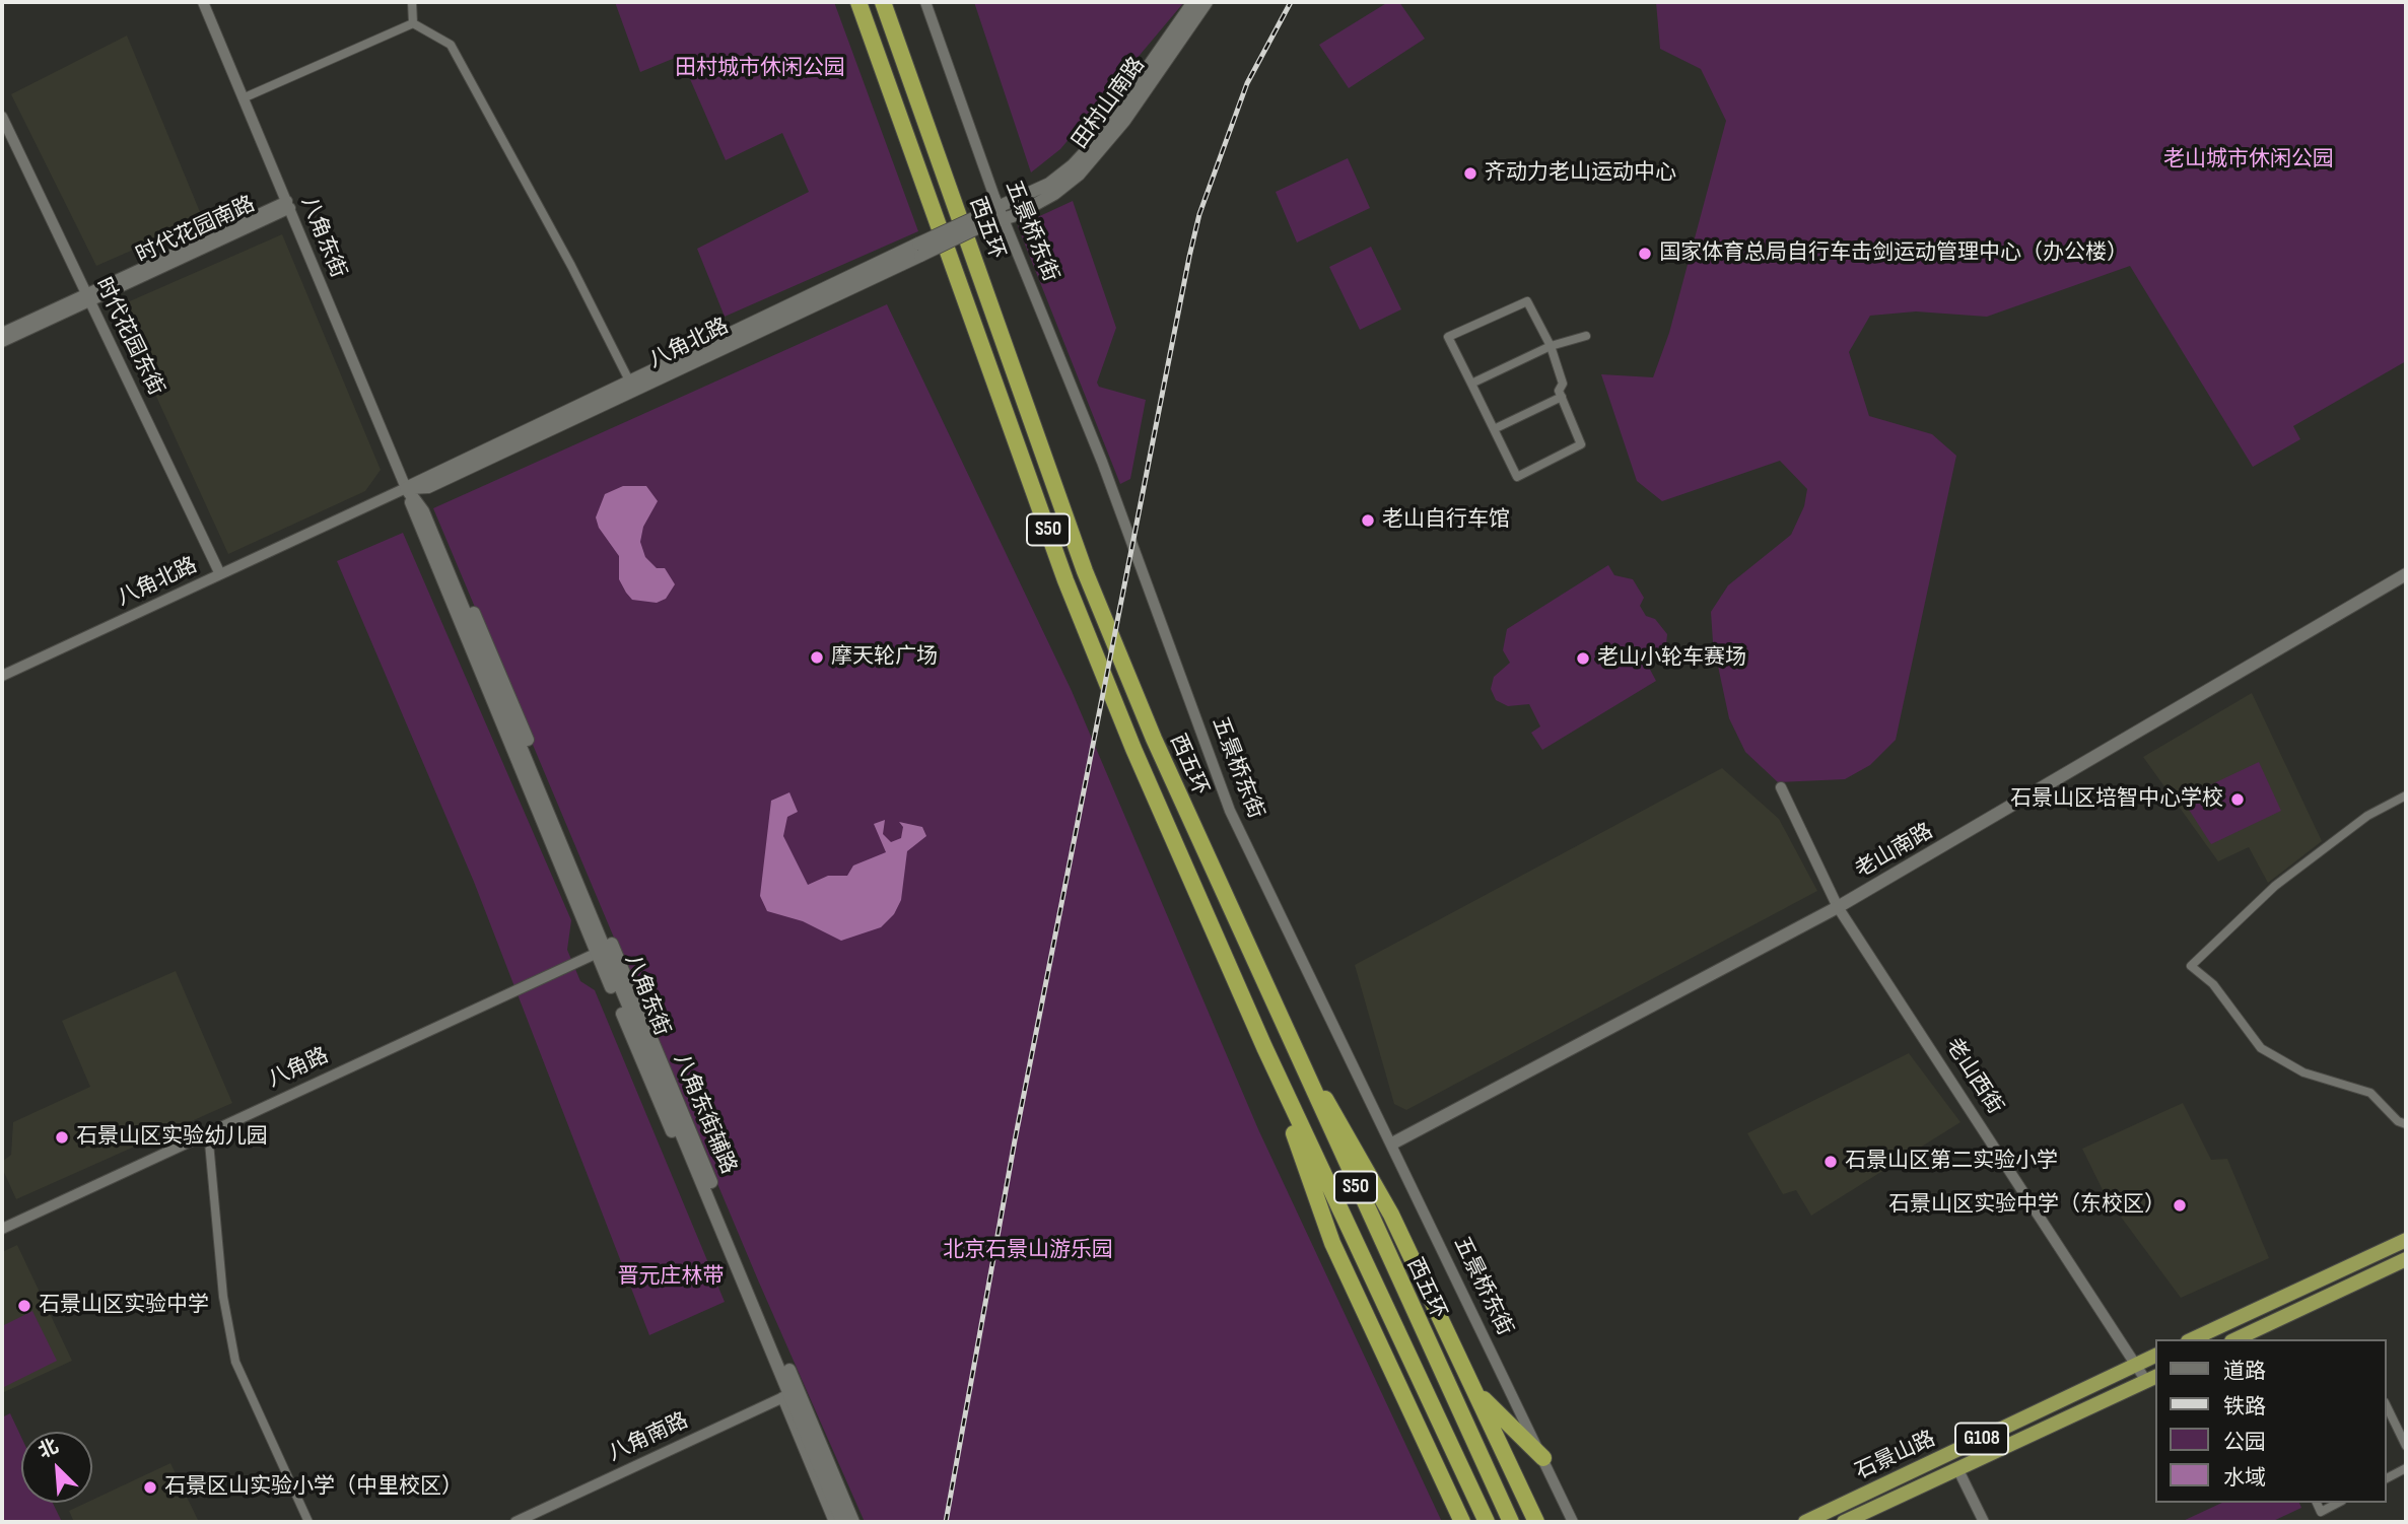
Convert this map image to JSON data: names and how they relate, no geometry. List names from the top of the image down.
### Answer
{
  "streets": {
    "highway": [
      "西五环",
      "S50",
      "G108",
      "石景山路"
    ],
    "main road": [
      "田村山南路",
      "八角东街",
      "八角北路",
      "老山南路"
    ],
    "street": [
      "时代花园南路",
      "五景桥东街",
      "时代花园东街",
      "八角路",
      "老山西街",
      "八角南路"
    ]
  },
  "crossings": [
    ["田村山南路", "五景桥东街"],
    ["田村山南路", "八角北路"],
    ["时代花园南路", "八角东街"],
    ["时代花园南路", "时代花园东街"],
    ["五景桥东街", "老山南路"],
    ["八角东街", "八角北路"],
    ["八角东街", "八角路"],
    ["八角东街", "八角南路"],
    ["时代花园东街", "八角北路"],
    ["老山南路", "老山西街"],
    ["老山西街", "石景山路"]
  ],
  "parks": [
    "田村城市休闲公园",
    "老山城市休闲公园",
    "北京石景山游乐园",
    "晋元庄林带"
  ],
  "places": [
    "齐动力老山运动中心",
    "国家体育总局自行车击剑运动管理中心（办公楼）",
    "老山自行车馆",
    "摩天轮广场",
    "老山小轮车赛场",
    "石景山区培智中心学校",
    "石景山区实验幼儿园",
    "石景山区第二实验小学",
    "石景山区实验中学（东校区）",
    "石景山区实验中学",
    "石景区山实验小学（中里校区）"
  ],
  "legend": [
    "道路",
    "铁路",
    "公园",
    "水域"
  ],
  "north": "top left"
}
